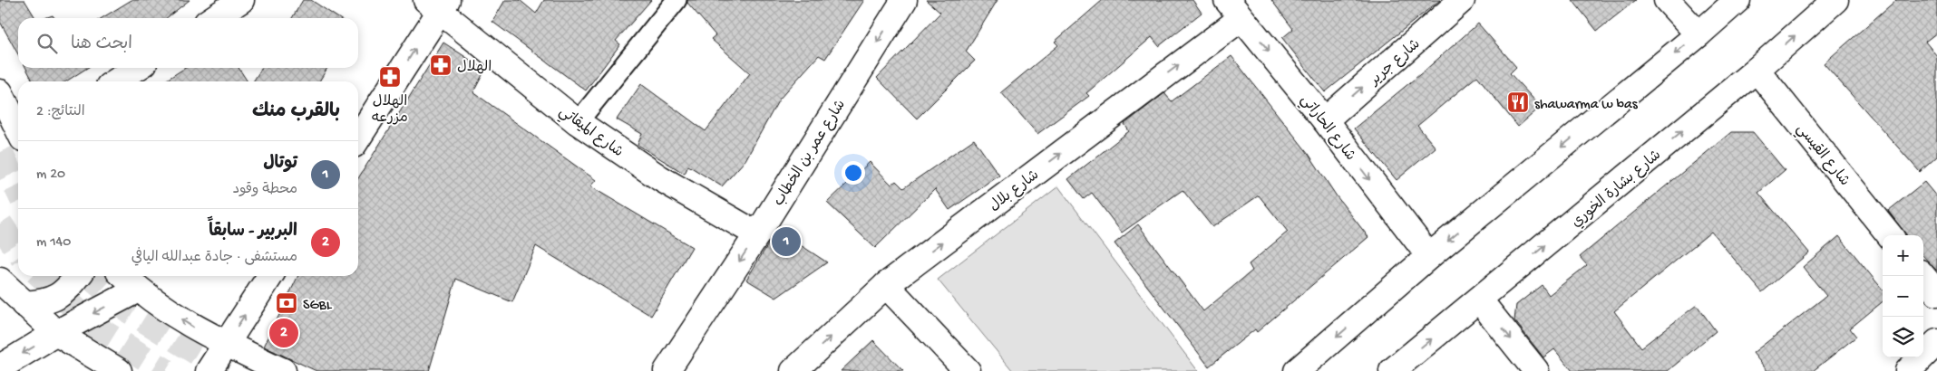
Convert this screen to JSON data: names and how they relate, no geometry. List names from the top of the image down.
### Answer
{
  "streets": {
    "street": [
      "شارع جرير",
      "شارع الحاراتي",
      "شارع الميقاتي",
      "شارع عمر بن الخطاب",
      "شارع القيسي",
      "شارع بشارة الخوري",
      "شارع بلال"
    ]
  },
  "crossings": [
    ["شارع جرير", "شارع الحاراتي"],
    ["شارع الحاراتي", "شارع بلال"],
    ["شارع الميقاتي", "شارع عمر بن الخطاب"],
    ["شارع القيسي", "شارع بشارة الخوري"]
  ],
  "one_way": ["شارع الحاراتي", "شارع بلال"],
  "places": {
    "pharmacy": ["الهلال", "الهلال مزرعه"],
    "restaurant": ["shawarma w bas"],
    "bank": ["SGBL"]
  },
  "page": {
    "search": "ابحث هنا",
    "heading": ["بالقرب منك", "النتائج: 2"],
    "list": [
      {
        "mark": "1",
        "name": "توتال",
        "note": "محطة وقود",
        "value": "20 m"
      },
      {
        "mark": "2",
        "name": "البربير - سابقاً",
        "note": "مستشفى · جادة عبدالله اليافي",
        "value": "140 m"
      }
    ],
    "pins": ["1", "2"],
    "map_buttons": ["+", "−"]
  }
}
